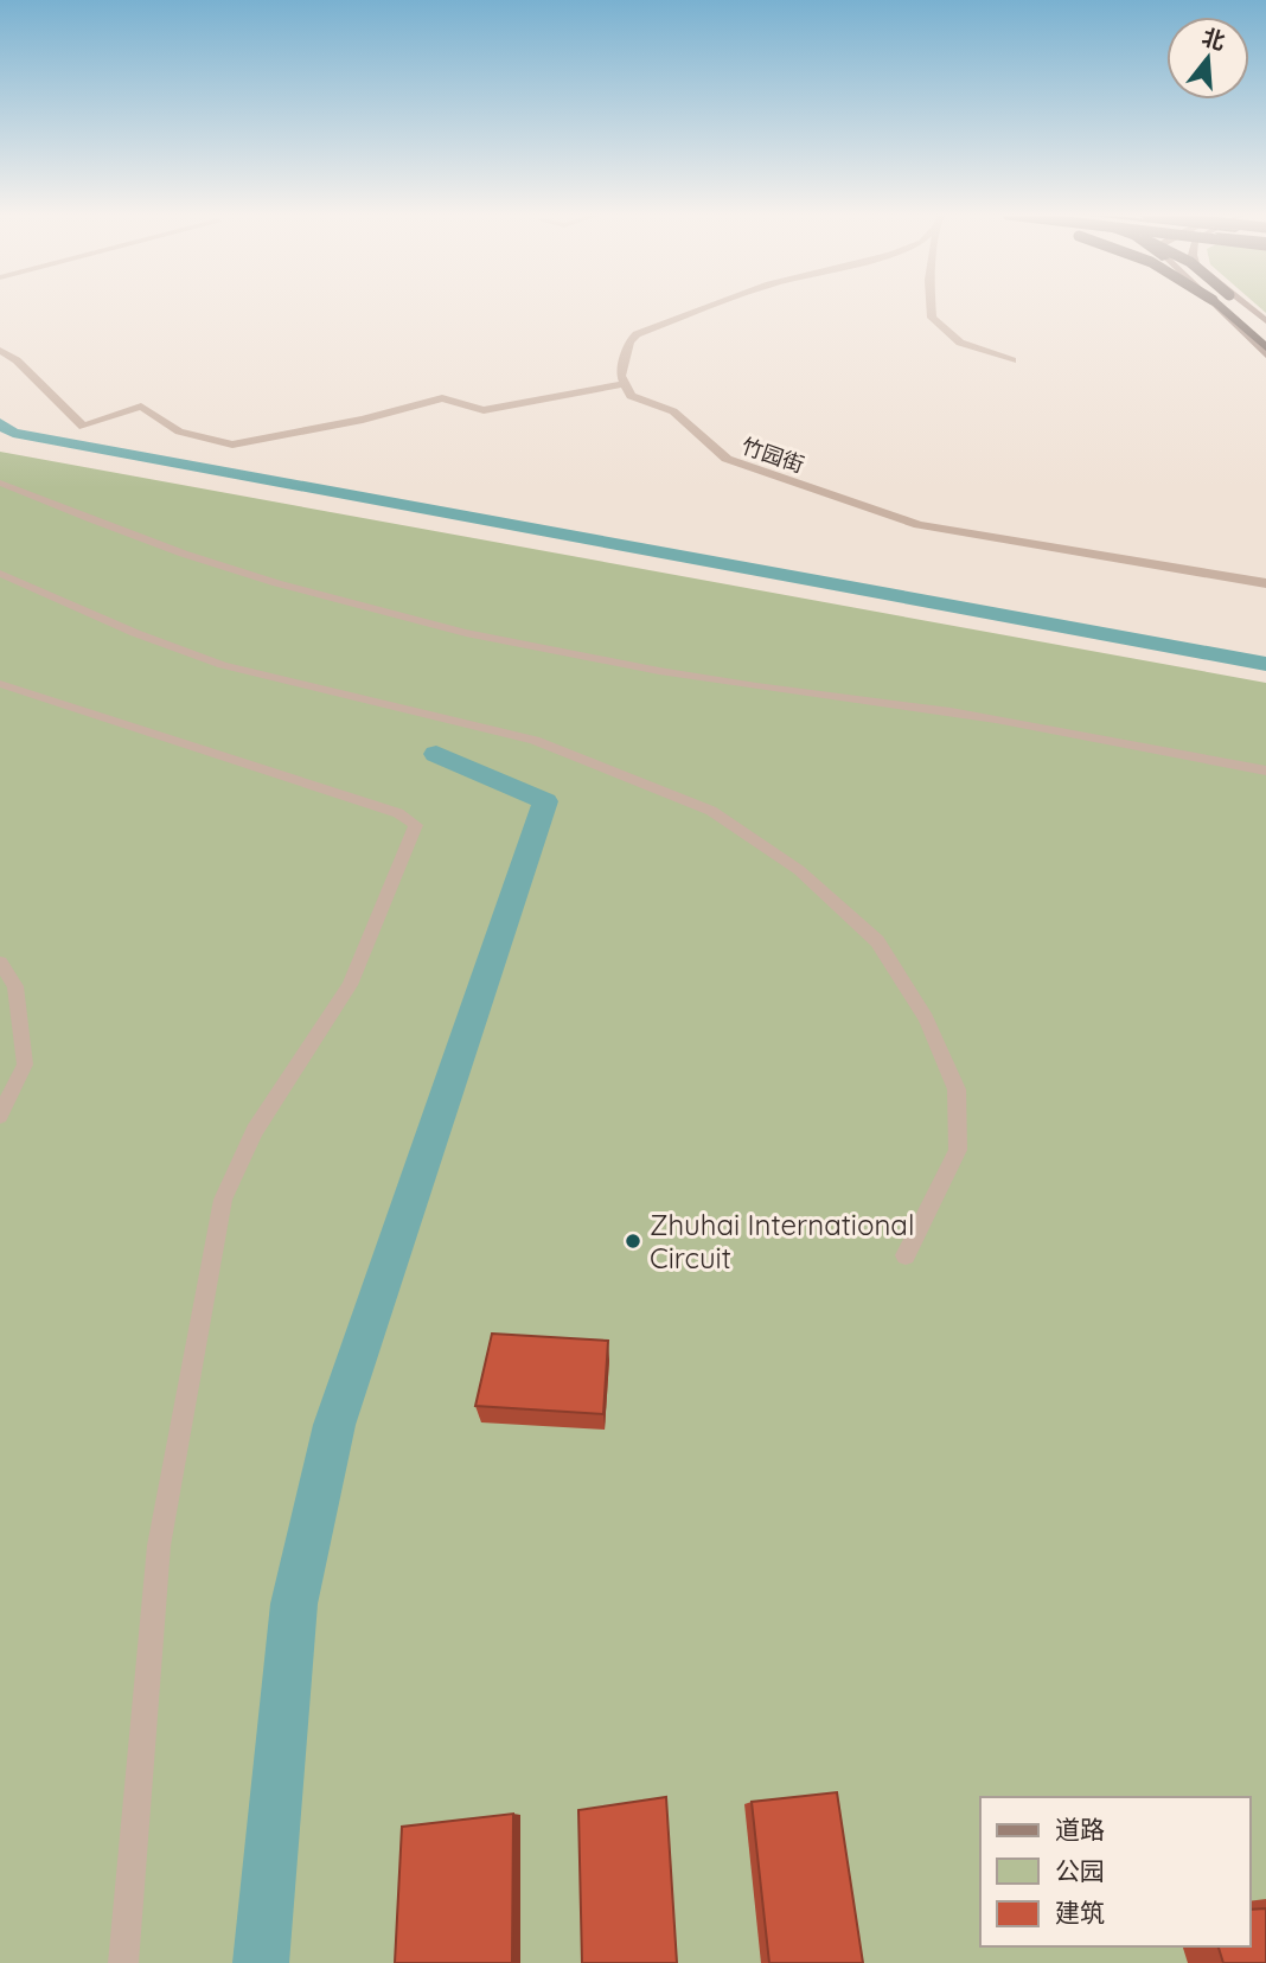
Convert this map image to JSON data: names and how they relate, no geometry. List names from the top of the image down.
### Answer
{
  "streets": {
    "street": ["竹园街"]
  },
  "places": ["Zhuhai International Circuit"],
  "legend": ["道路", "公园", "建筑"],
  "north": "top"
}
